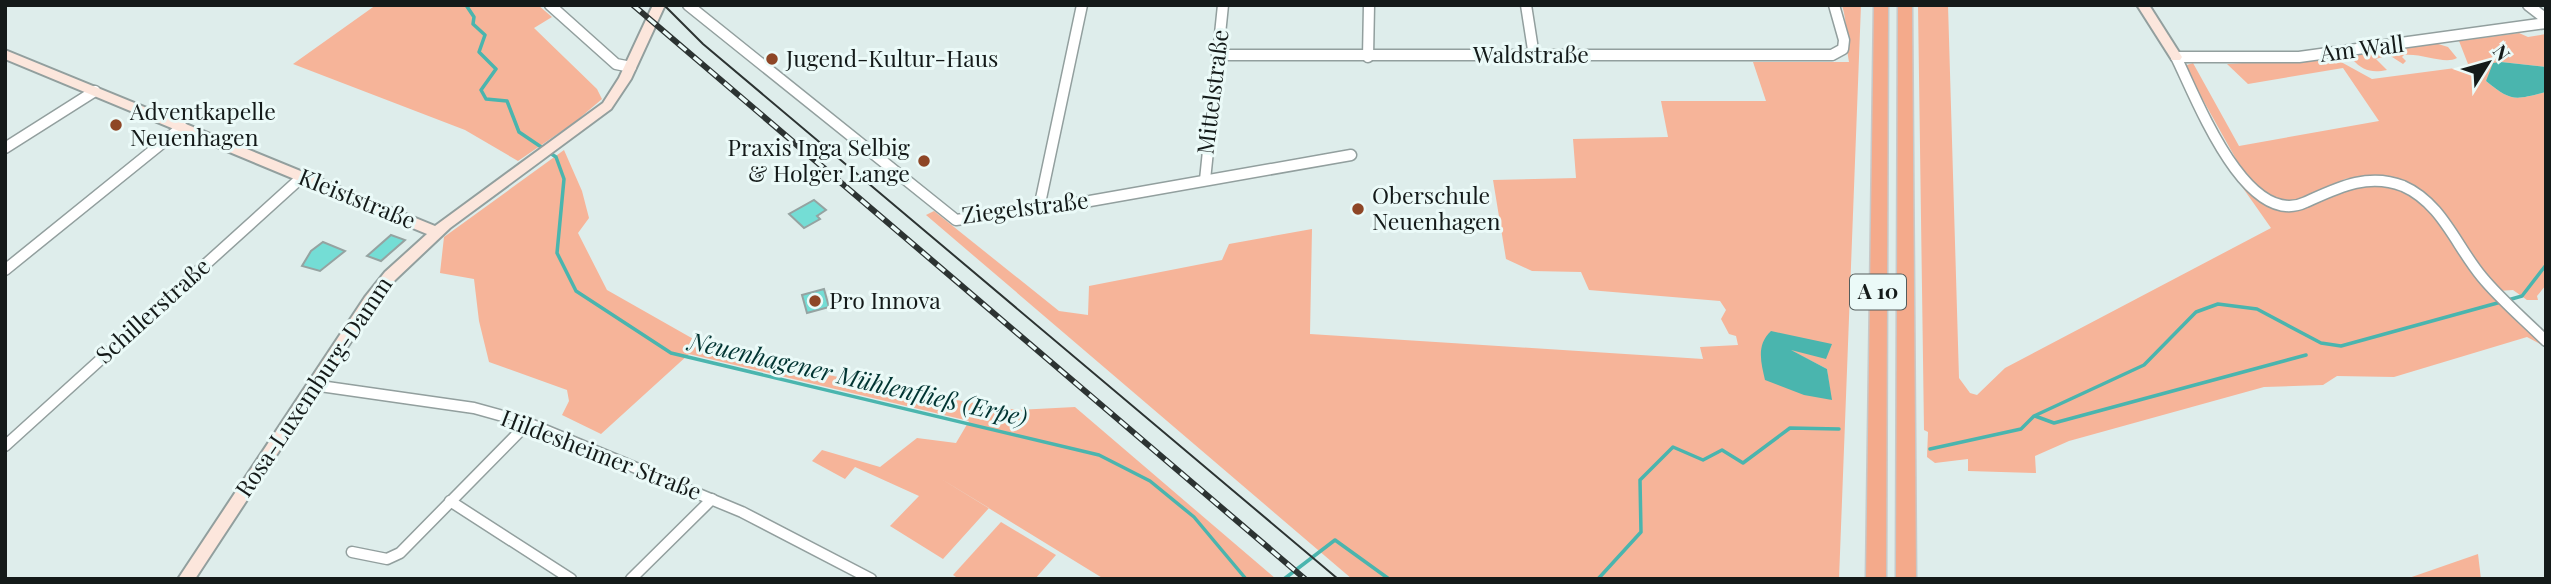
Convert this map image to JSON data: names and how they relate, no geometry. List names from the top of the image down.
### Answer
{
  "streets": {
    "highway": ["A 10"],
    "main road": ["Kleiststraße", "Rosa-Luxemburg-Damm"],
    "street": [
      "Am Wall",
      "Waldstraße",
      "Mittelstraße",
      "Ziegelstraße",
      "Schillerstraße",
      "Hildesheimer Straße"
    ]
  },
  "crossings": [
    ["Waldstraße", "Mittelstraße"],
    ["Mittelstraße", "Ziegelstraße"],
    ["Kleiststraße", "Schillerstraße"],
    ["Kleiststraße", "Rosa-Luxemburg-Damm"],
    ["Rosa-Luxemburg-Damm", "Hildesheimer Straße"]
  ],
  "water": ["Neuenhagener Mühlenfließ (Erpe)"],
  "places": [
    "Jugend-Kultur-Haus",
    "Adventkapelle Neuenhagen",
    "Praxis Inga Selbig & Holger Lange",
    "Oberschule Neuenhagen",
    "Pro Innova"
  ],
  "north": "top right"
}
